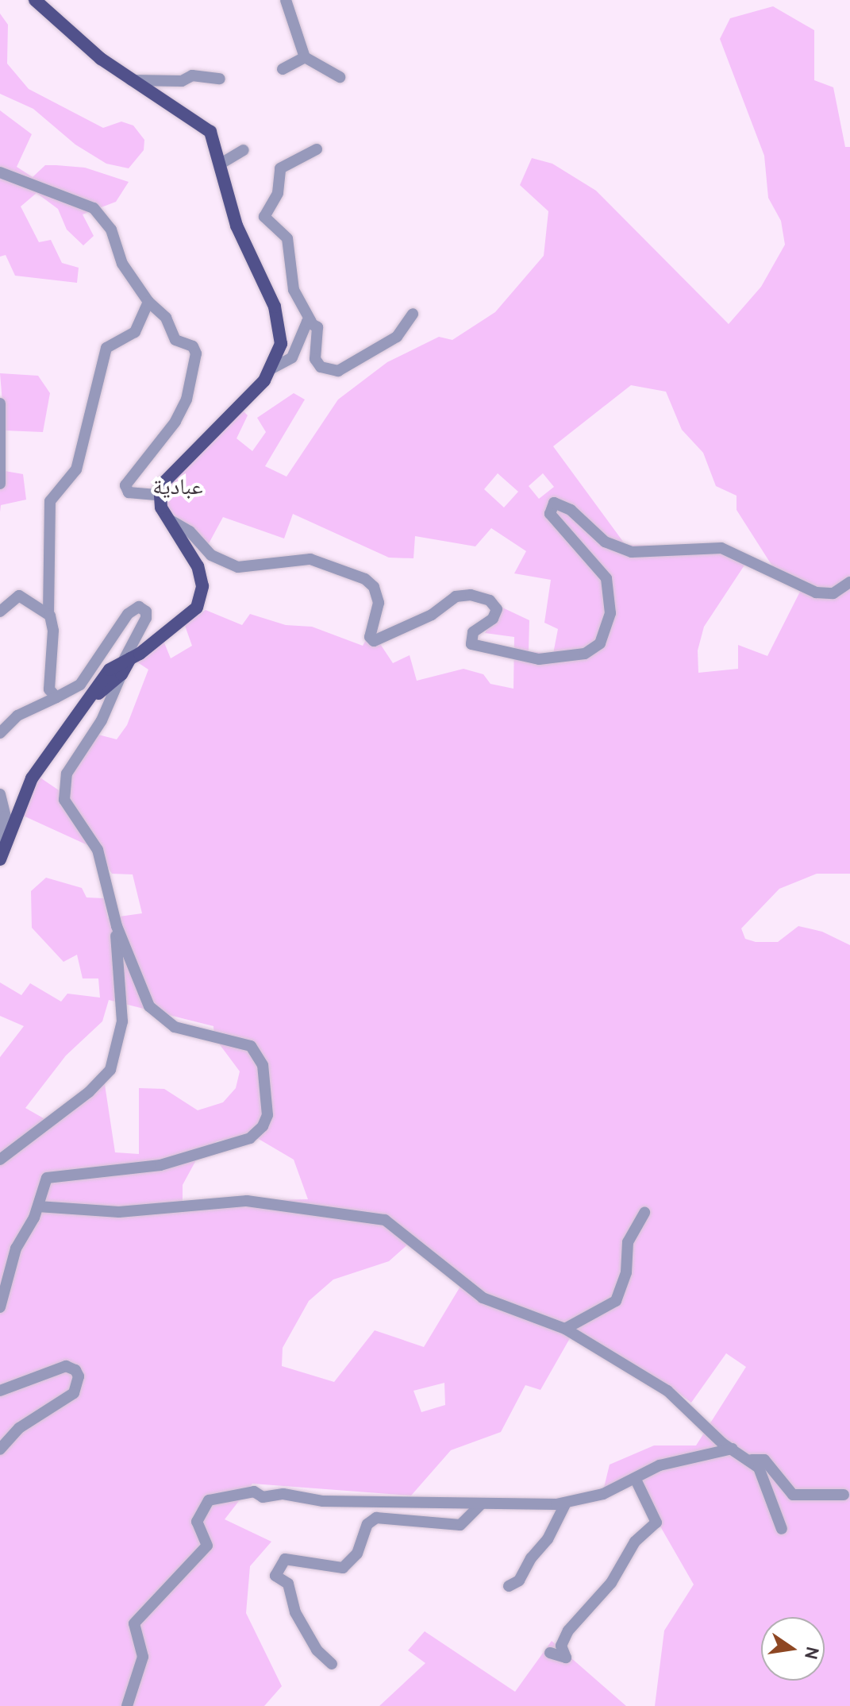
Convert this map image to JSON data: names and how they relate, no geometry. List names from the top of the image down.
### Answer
{
  "districts": ["عبادية"],
  "north": "right"
}
